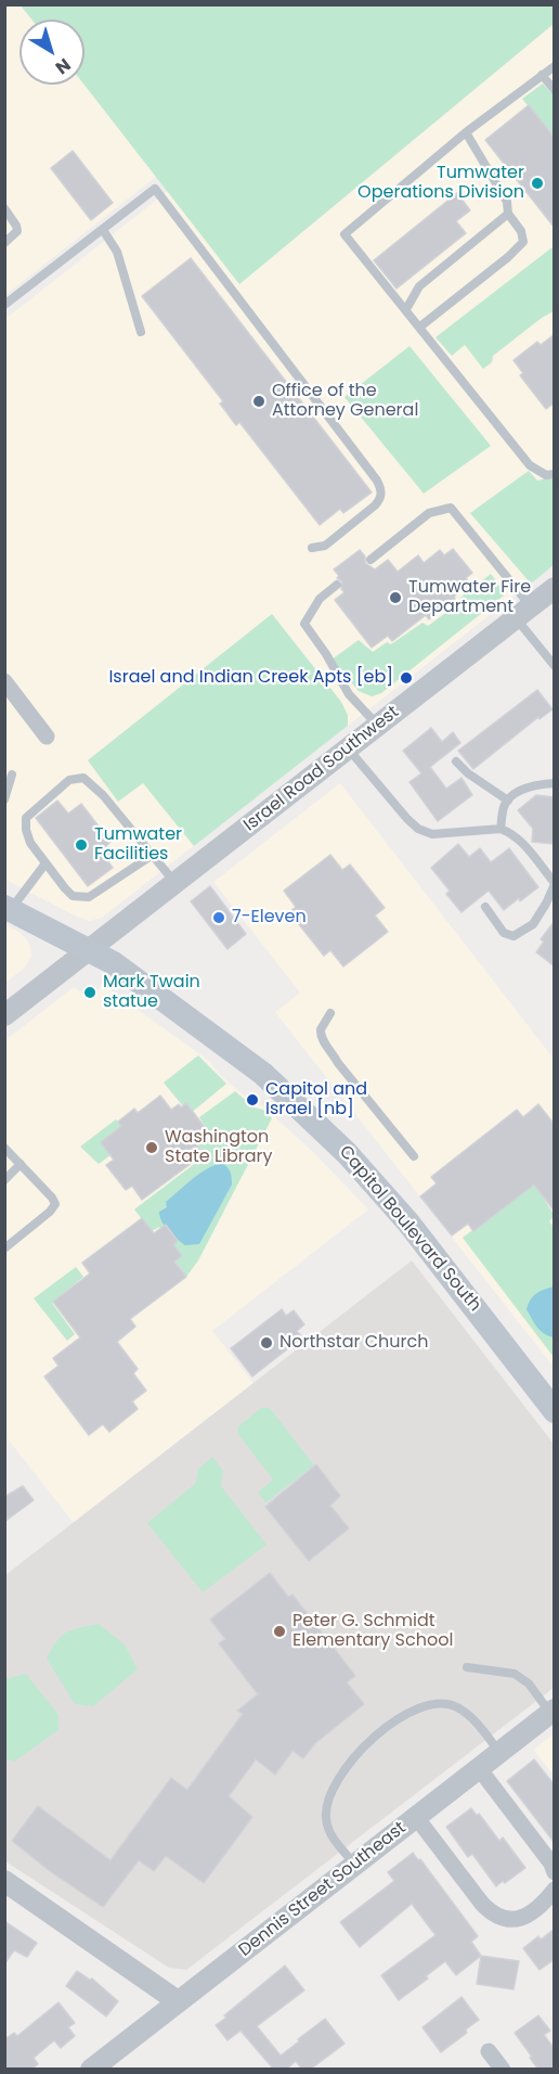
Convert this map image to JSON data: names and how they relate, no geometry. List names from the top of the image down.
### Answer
{
  "streets": {
    "main road": ["Capitol Boulevard South"],
    "street": ["Israel Road Southwest", "Dennis Street Southeast"]
  },
  "crossings": [
    ["Israel Road Southwest", "Capitol Boulevard South"]
  ],
  "places": [
    "Tumwater Operations Division",
    "Office of the Attorney General",
    "Tumwater Fire Department",
    "Israel and Indian Creek Apts [eb]",
    "Tumwater Facilities",
    "7-Eleven",
    "Mark Twain statue",
    "Capitol and Israel [nb]",
    "Washington State Library",
    "Northstar Church",
    "Peter G. Schmidt Elementary School"
  ],
  "north": "bottom right"
}
